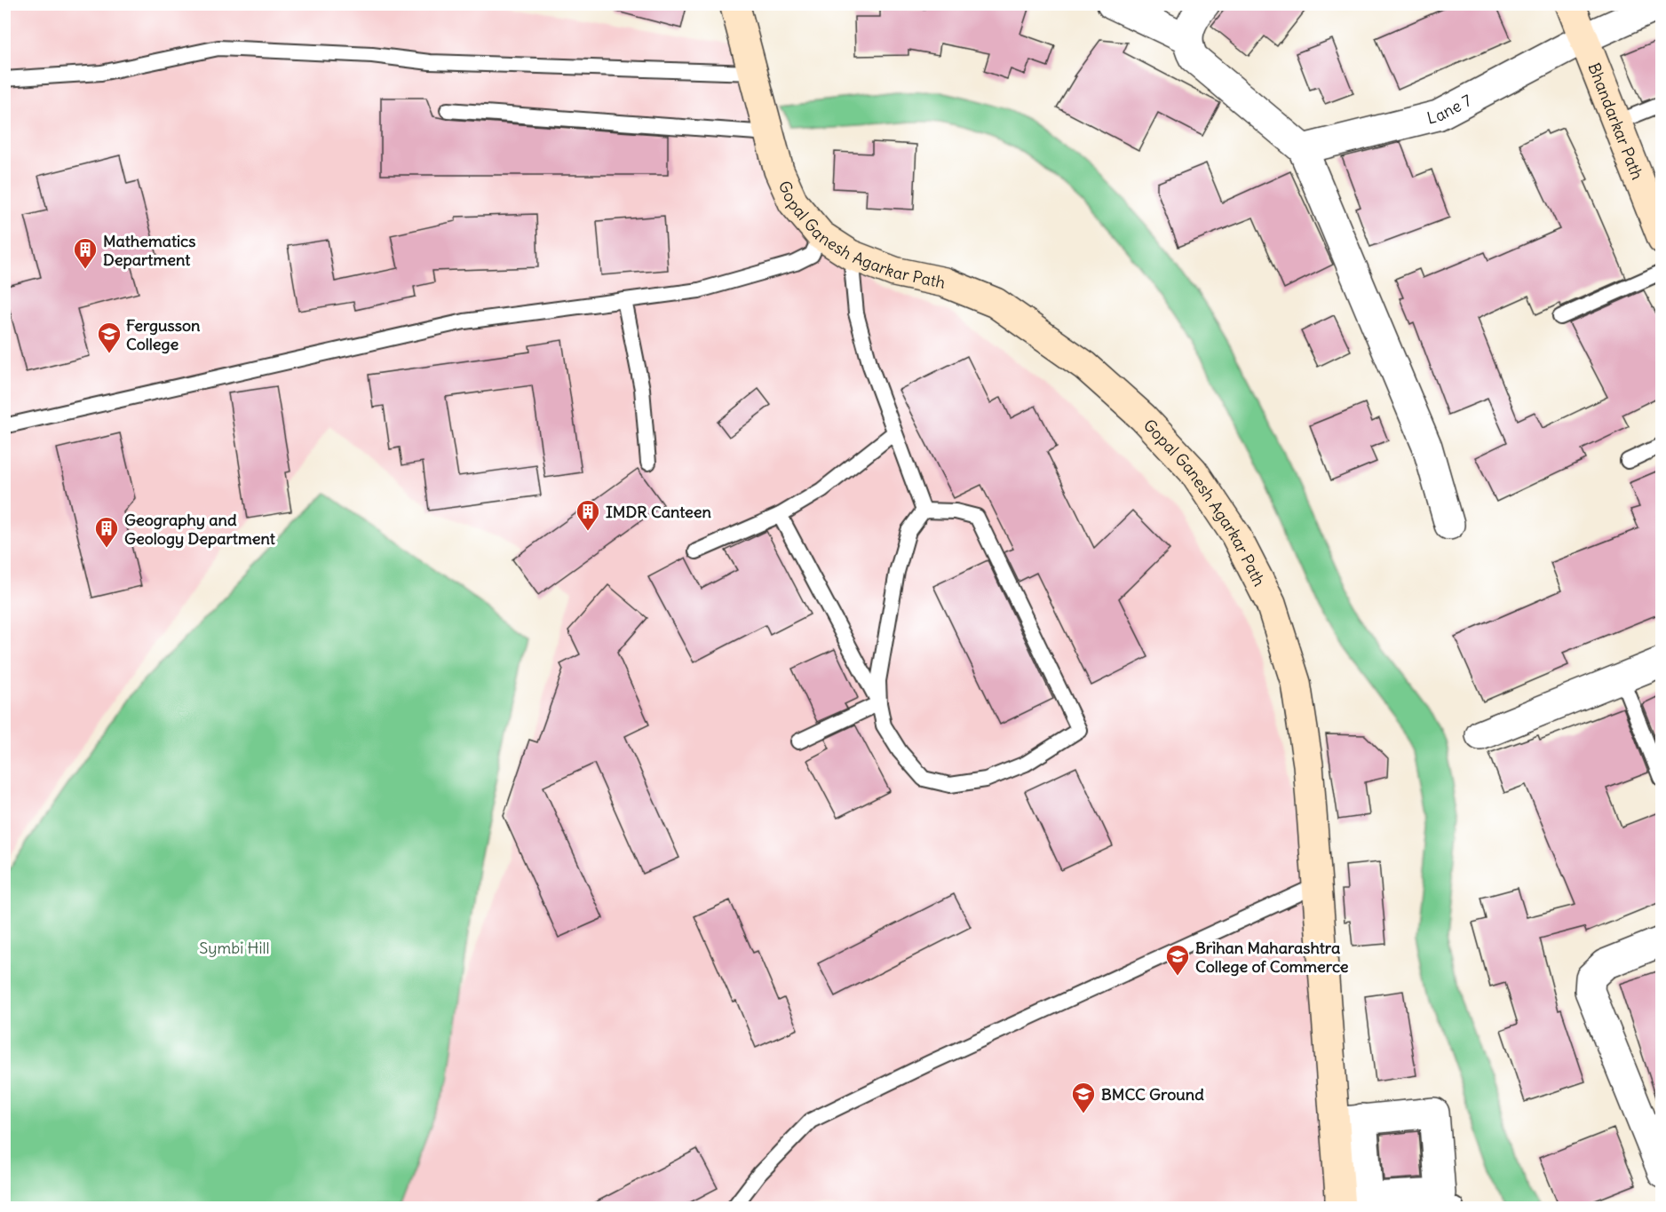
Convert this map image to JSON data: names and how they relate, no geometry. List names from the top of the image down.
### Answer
{
  "streets": {
    "street": ["Lane 7", "Bhandarkar Path", "Gopal Ganesh Agarkar Path"]
  },
  "crossings": [
    ["Lane 7", "Bhandarkar Path"]
  ],
  "parks": ["Symbi Hill"],
  "places": {
    "building": ["Mathematics Department", "IMDR Canteen", "Geography and Geology Department"],
    "school or university": ["Fergusson College", "Brihan Maharashtra College of Commerce", "BMCC Ground"]
  }
}
